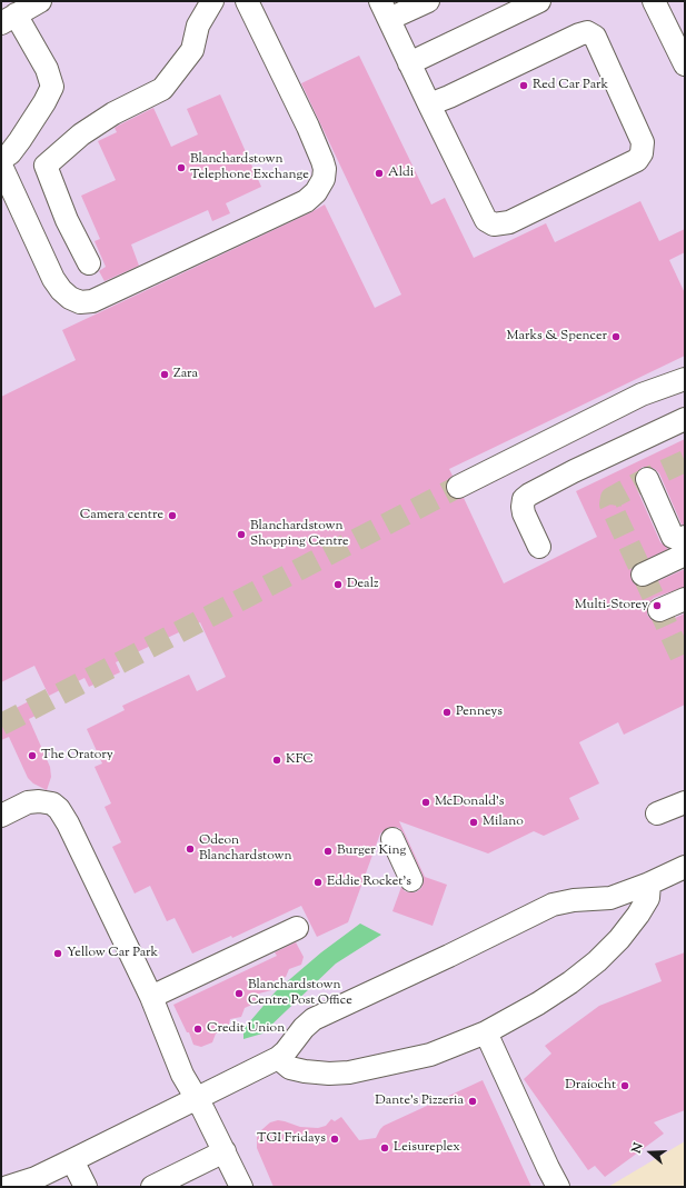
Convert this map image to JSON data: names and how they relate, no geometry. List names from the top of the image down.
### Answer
{
  "places": [
    "Red Car Park",
    "Blanchardstown Telephone Exchange",
    "Aldi",
    "Marks & Spencer",
    "Zara",
    "Camera centre",
    "Blanchardstown Shopping Centre",
    "Dealz",
    "Multi-Storey",
    "Penneys",
    "The Oratory",
    "KFC",
    "McDonald's",
    "Milano",
    "Odeon Blanchardstown",
    "Burger King",
    "Eddie Rocket's",
    "Yellow Car Park",
    "Blanchardstown Centre Post Office",
    "Credit Union",
    "Draíocht",
    "Dante's Pizzeria",
    "TGI Fridays",
    "Leisureplex"
  ],
  "north": "left"
}
